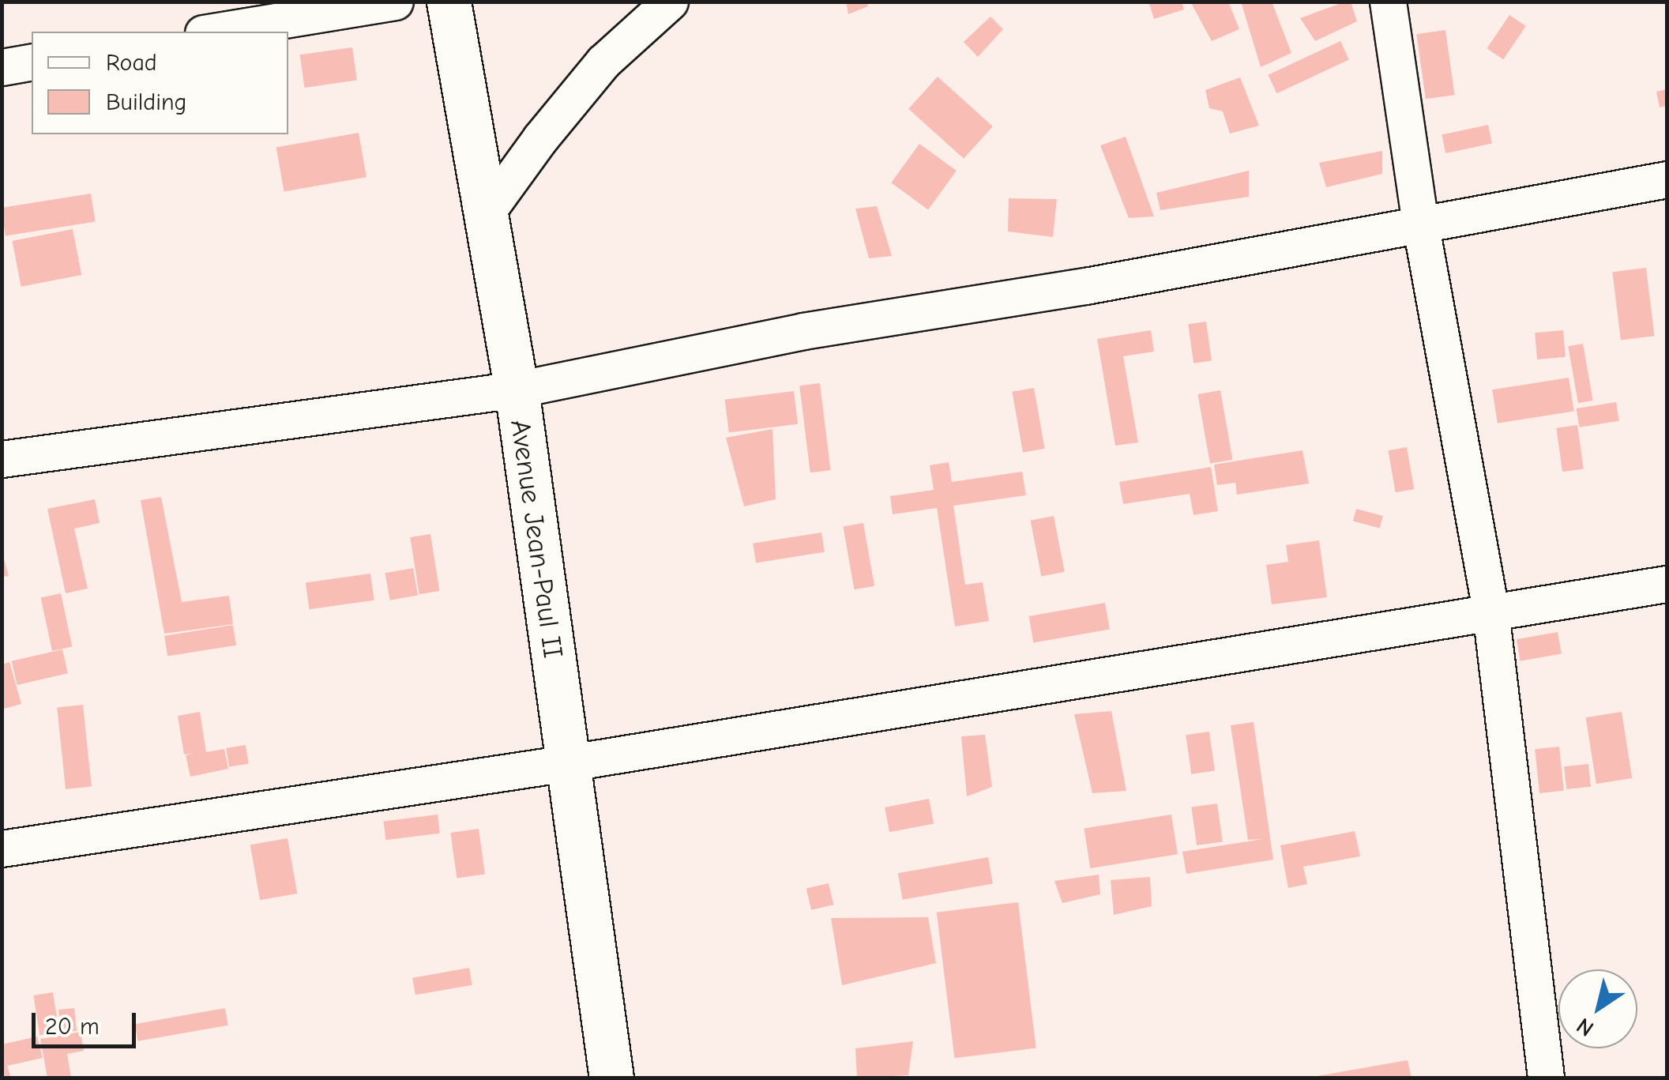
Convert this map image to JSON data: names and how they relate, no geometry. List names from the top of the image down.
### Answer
{
  "streets": {
    "street": ["Avenue Jean-Paul II"]
  },
  "legend": ["Road", "Building"],
  "scale_bar": "20 m",
  "north": "bottom left"
}
